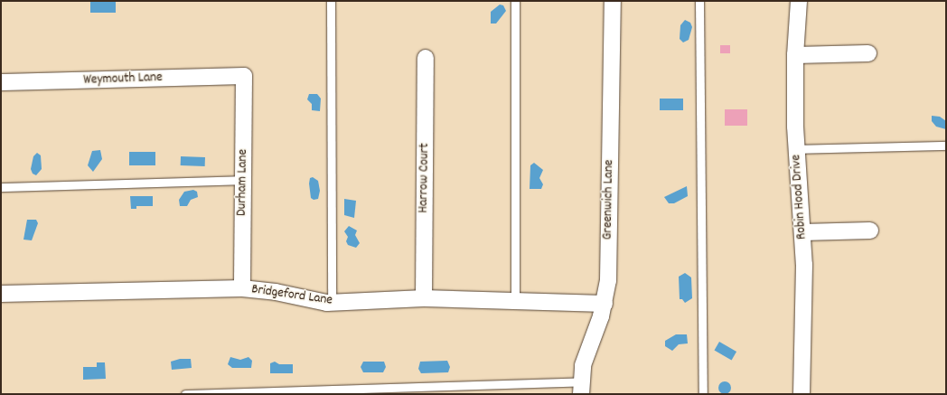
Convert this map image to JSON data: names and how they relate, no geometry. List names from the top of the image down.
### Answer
{
  "streets": {
    "street": [
      "Weymouth Lane",
      "Harrow Court",
      "Durham Lane",
      "Robin Hood Drive",
      "Greenwich Lane",
      "Bridgeford Lane"
    ]
  },
  "crossings": [
    ["Weymouth Lane", "Durham Lane"],
    ["Harrow Court", "Bridgeford Lane"],
    ["Durham Lane", "Bridgeford Lane"],
    ["Greenwich Lane", "Bridgeford Lane"]
  ]
}
